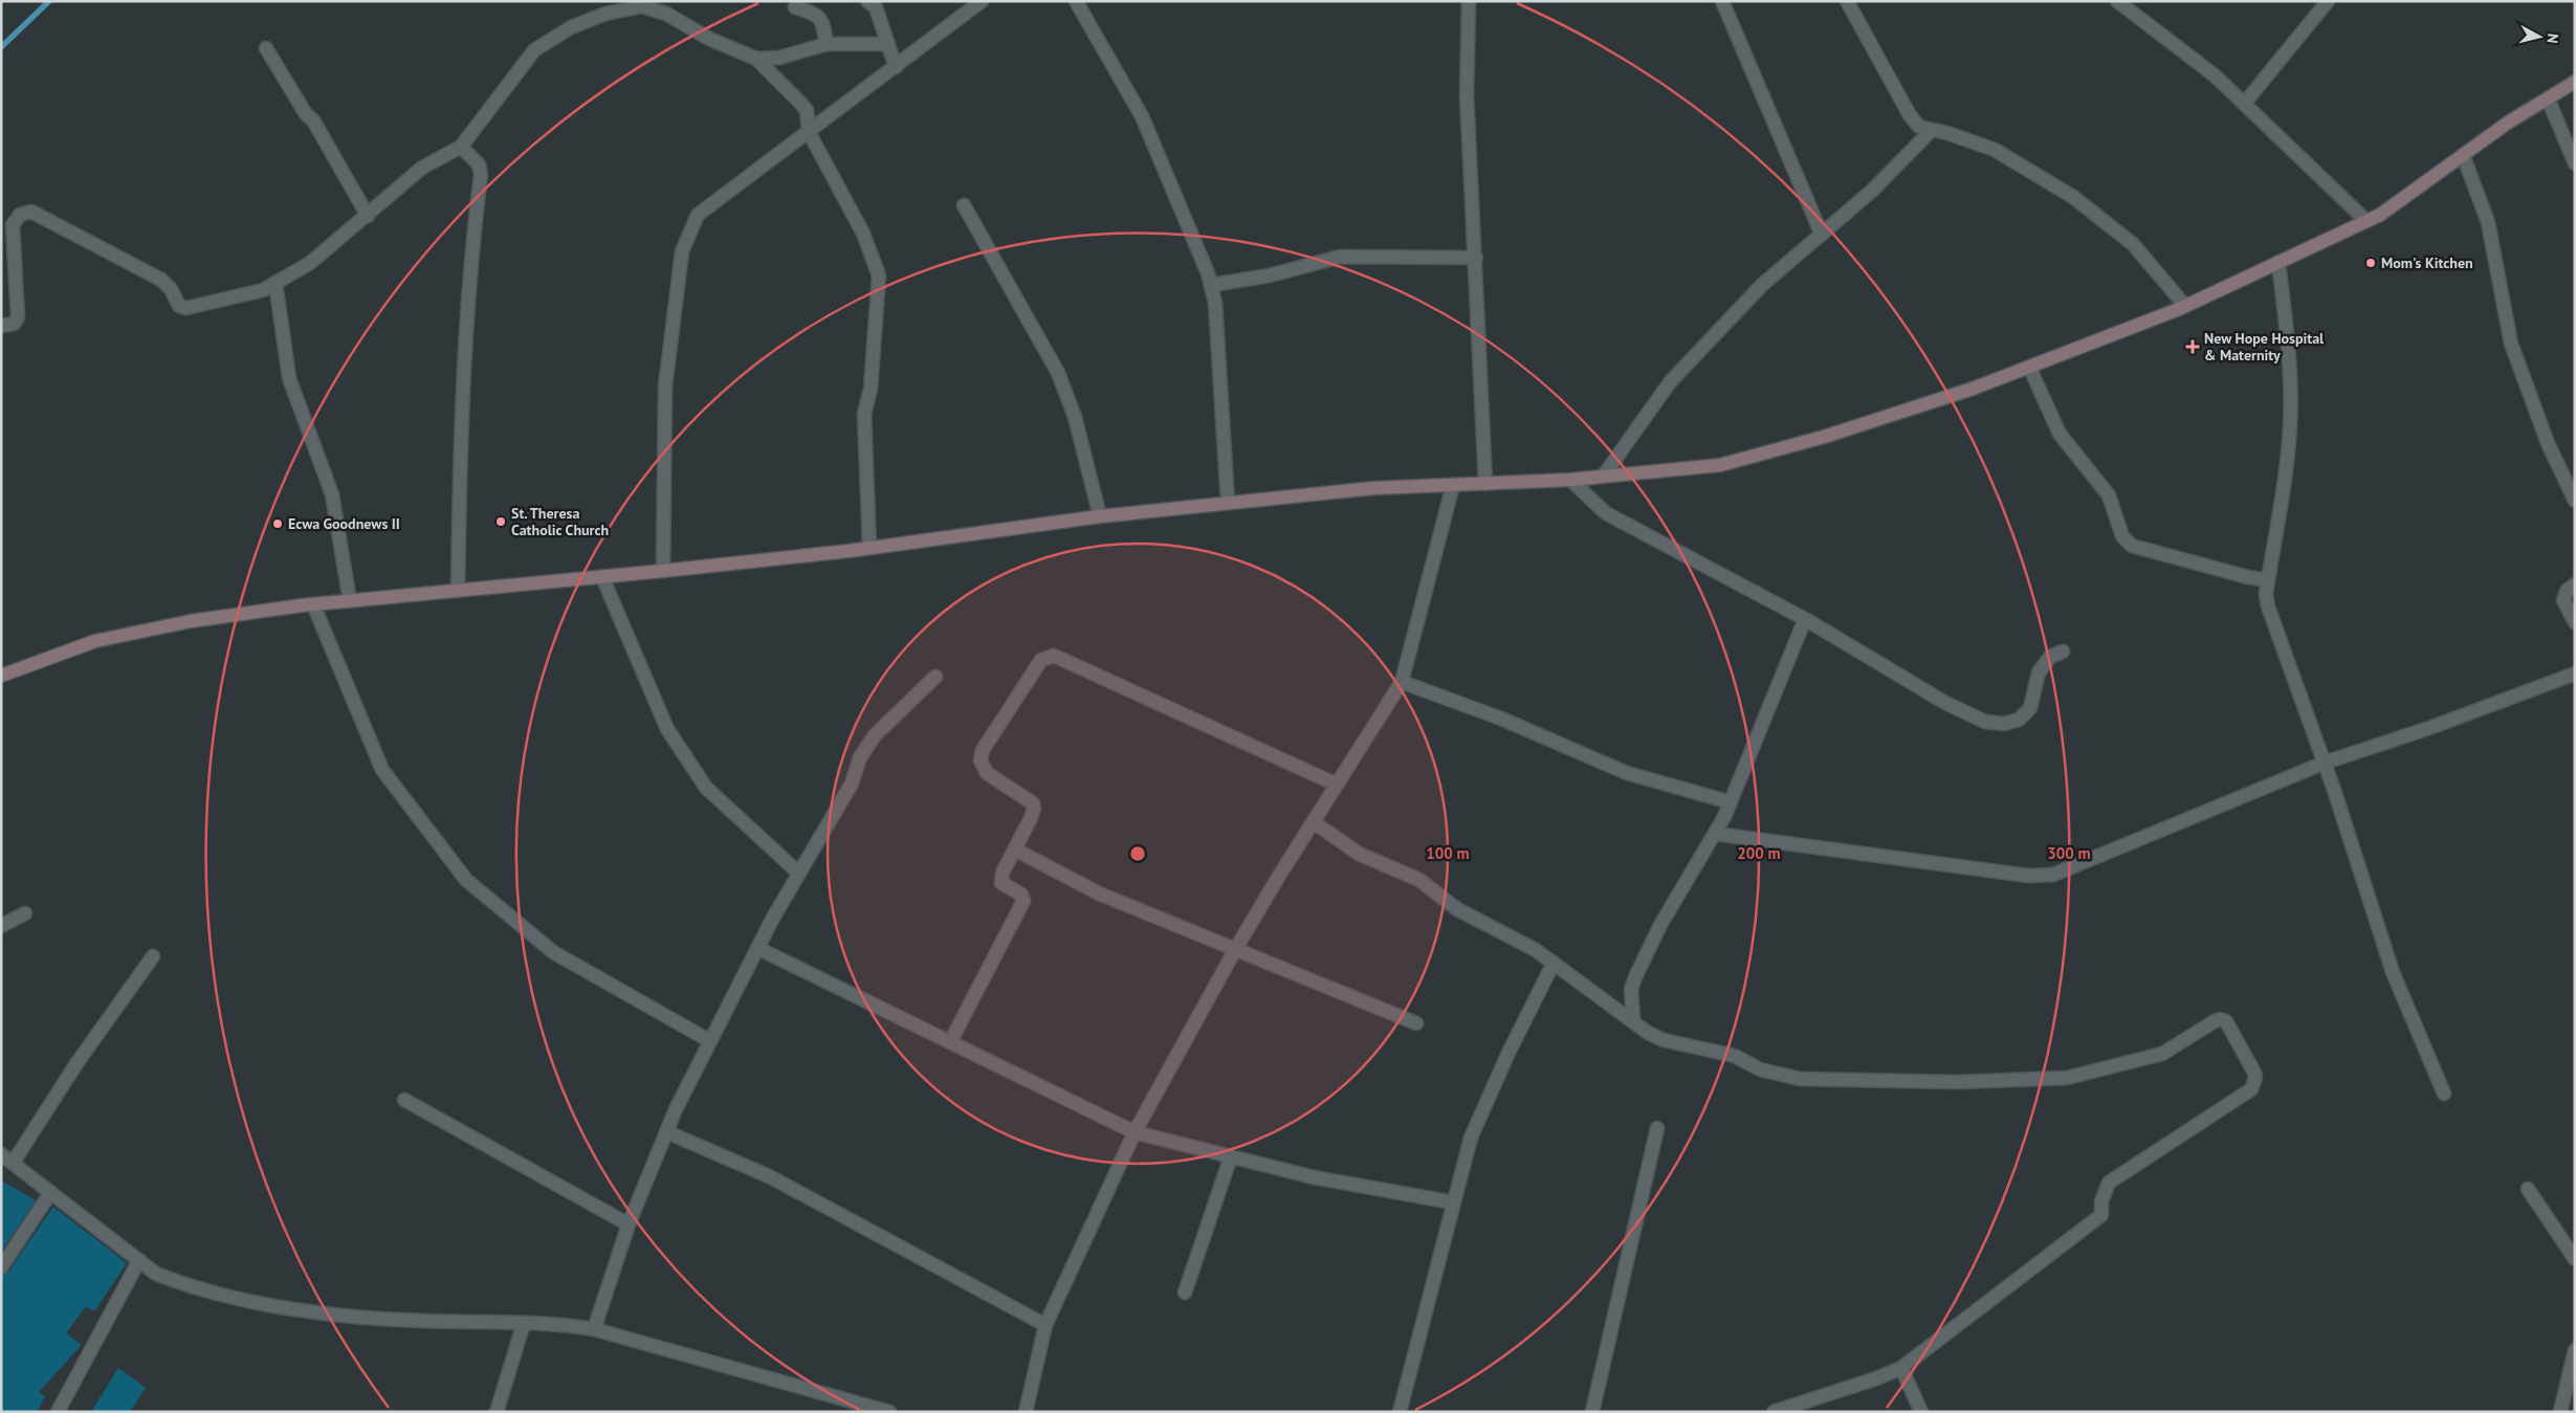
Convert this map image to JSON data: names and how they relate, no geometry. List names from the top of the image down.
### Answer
{
  "places": {
    "other": ["Mom's Kitchen", "St. Theresa Catholic Church", "Ecwa Goodnews II"],
    "health": ["New Hope Hospital & Maternity"]
  },
  "north": "right",
  "rings": ["100 m", "200 m", "300 m"]
}
